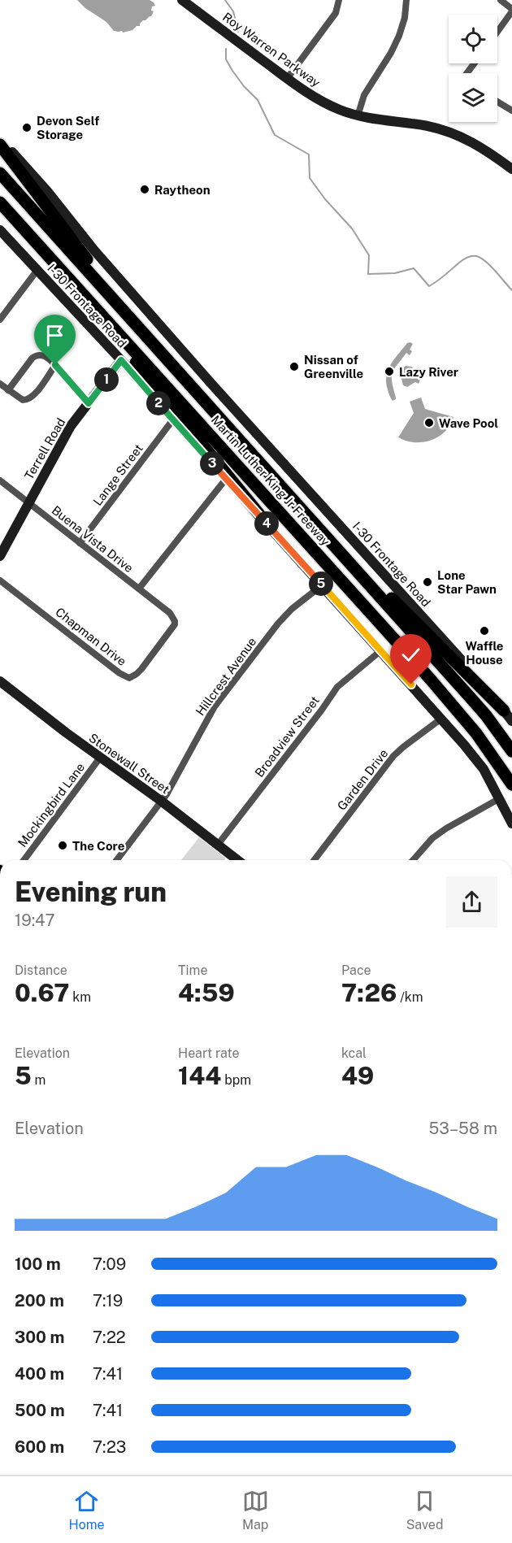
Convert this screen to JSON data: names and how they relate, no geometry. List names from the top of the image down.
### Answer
{
  "streets": {
    "highway": ["Martin Luther King Jr Freeway"],
    "main road": [
      "Roy Warren Parkway",
      "I-30 Frontage Road",
      "Terrell Road",
      "Stonewall Street"
    ],
    "street": [
      "Lange Street",
      "Buena Vista Drive",
      "Chapman Drive",
      "Hillcrest Avenue",
      "Broadview Street",
      "Garden Drive",
      "Mockingbird Lane"
    ]
  },
  "crossings": [
    ["I-30 Frontage Road", "Terrell Road"],
    ["I-30 Frontage Road", "Lange Street"],
    ["I-30 Frontage Road", "Hillcrest Avenue"],
    ["I-30 Frontage Road", "Broadview Street"],
    ["I-30 Frontage Road", "Garden Drive"],
    ["Terrell Road", "Buena Vista Drive"],
    ["Lange Street", "Buena Vista Drive"],
    ["Buena Vista Drive", "Chapman Drive"],
    ["Hillcrest Avenue", "Stonewall Street"],
    ["Broadview Street", "Stonewall Street"],
    ["Stonewall Street", "Mockingbird Lane"]
  ],
  "places": [
    "Devon Self Storage",
    "Raytheon",
    "Nissan of Greenville",
    "Lazy River",
    "Wave Pool",
    "Lone Star Pawn",
    "Waffle House",
    "The Core"
  ],
  "page": {
    "pins": [
      "1",
      "2",
      "3",
      "4",
      "5"
    ],
    "heading": ["Evening run", "19:47"],
    "stats": [
      ["Distance", "0.67 km"],
      ["Time", "4:59"],
      ["Pace", "7:26 /km"],
      ["Elevation", "5 m"],
      ["Heart rate", "144 bpm"],
      ["kcal", "49"]
    ],
    "chart": ["Elevation", "53–58 m"],
    "list": [
      {
        "name": "100 m",
        "note": "7:09"
      },
      {
        "name": "200 m",
        "note": "7:19"
      },
      {
        "name": "300 m",
        "note": "7:22"
      },
      {
        "name": "400 m",
        "note": "7:41"
      },
      {
        "name": "500 m",
        "note": "7:41"
      },
      {
        "name": "600 m",
        "note": "7:23"
      }
    ],
    "tabs": ["Home", "Map", "Saved"]
  }
}
